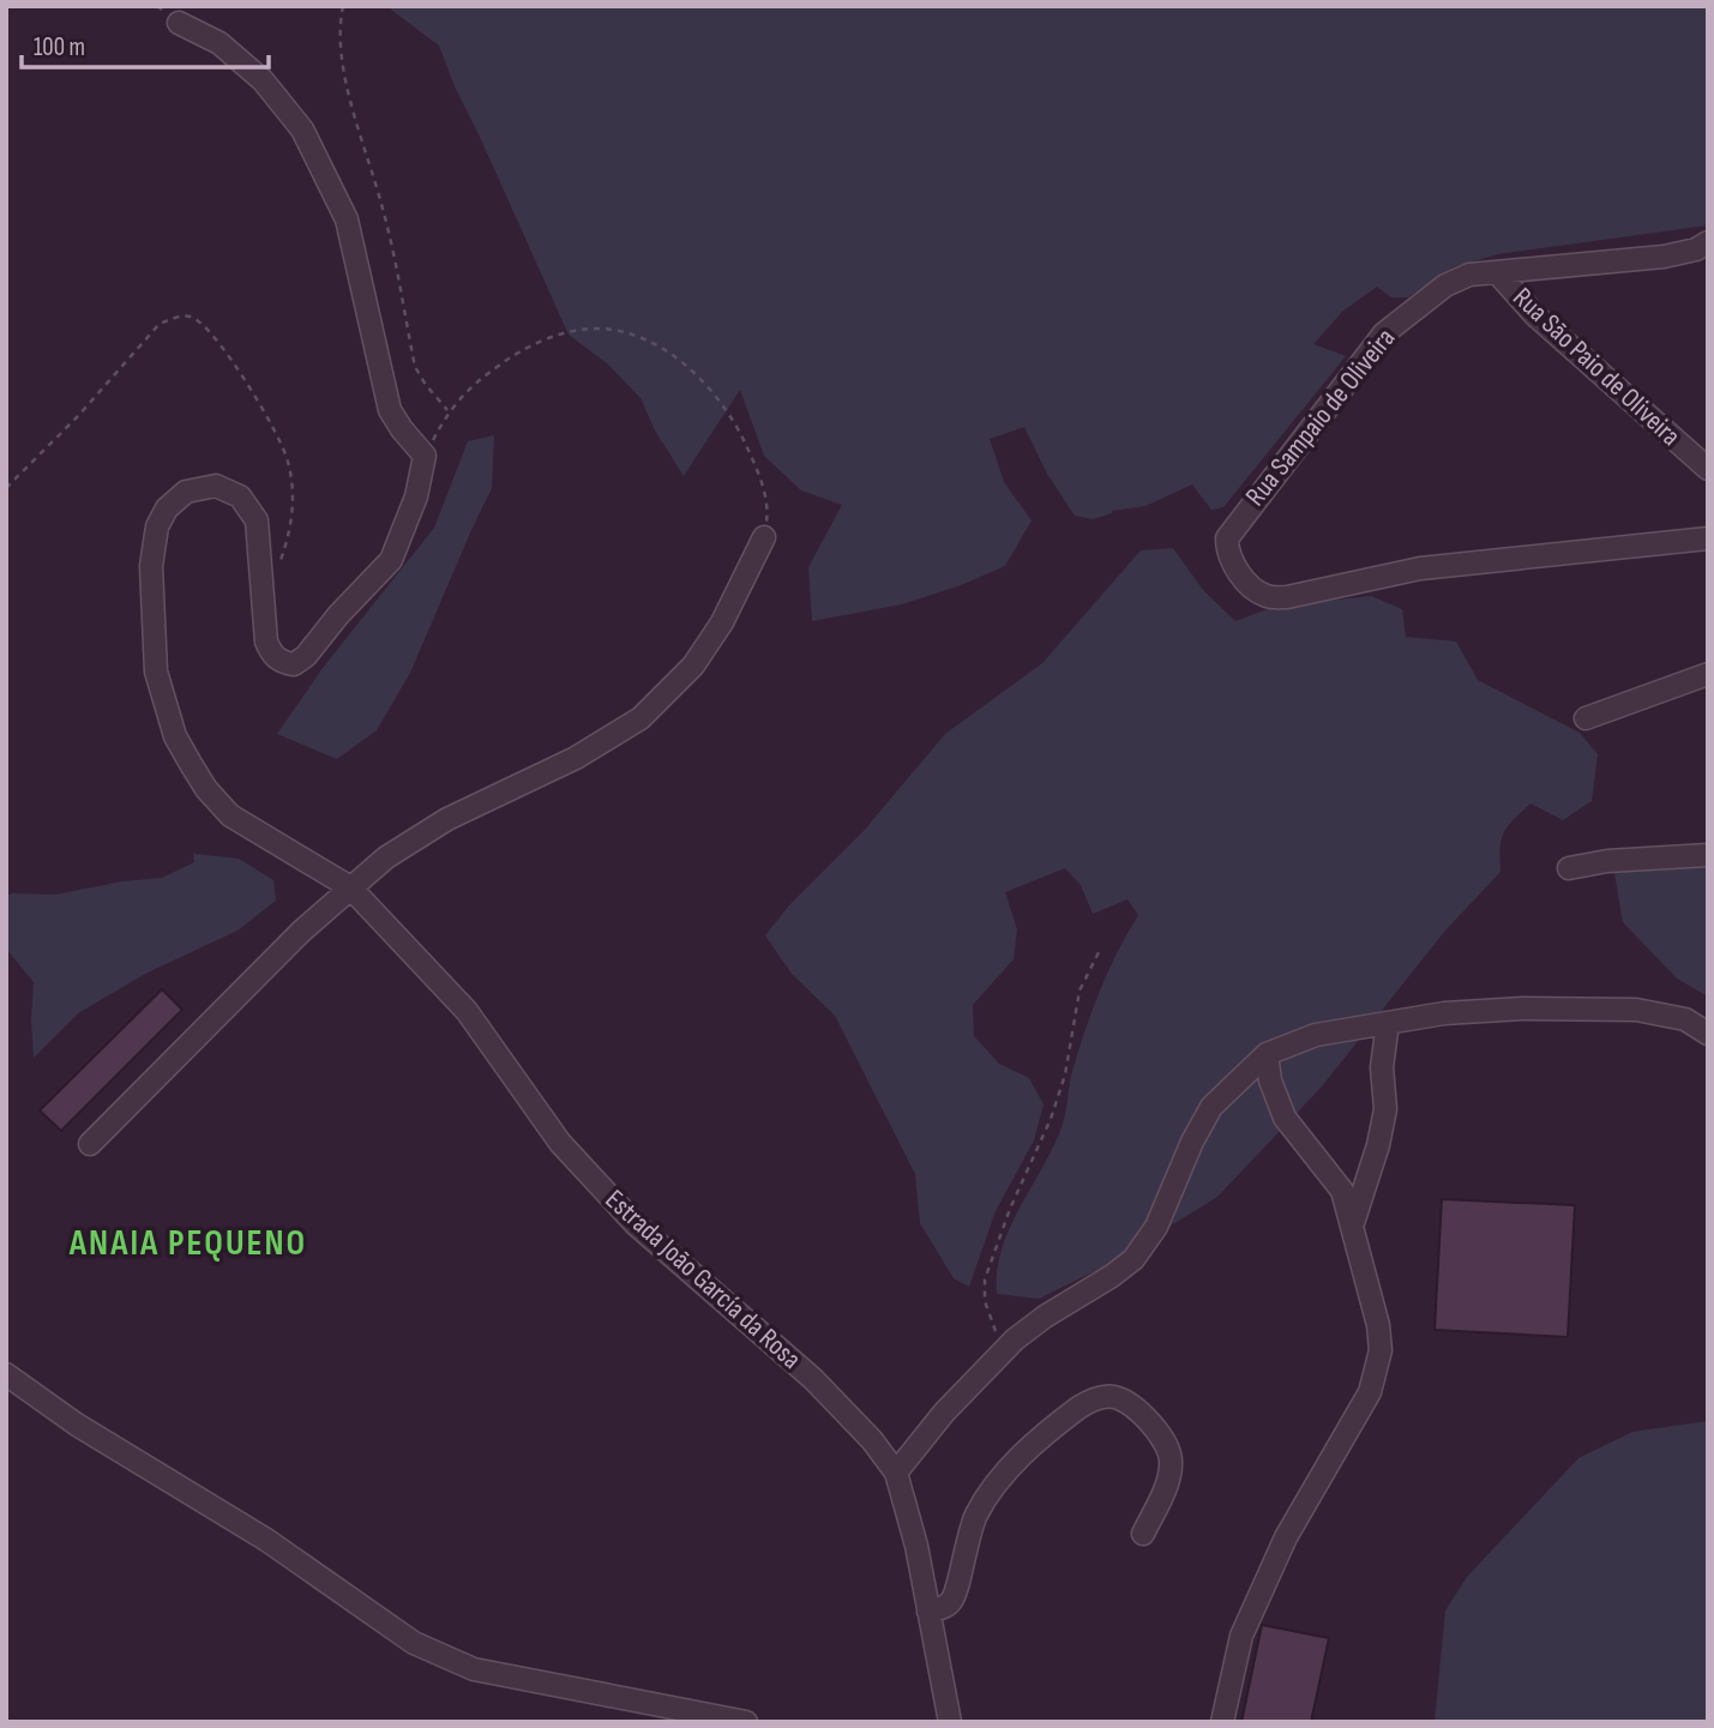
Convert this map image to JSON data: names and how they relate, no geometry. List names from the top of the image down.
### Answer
{
  "streets": {
    "street": ["Rua São Paio de Oliveira", "Rua Sampaio de Oliveira", "Estrada João García da Rosa"]
  },
  "crossings": [
    ["Rua São Paio de Oliveira", "Rua Sampaio de Oliveira"]
  ],
  "districts": ["ANAIA PEQUENO"],
  "scale_bar": "100 m"
}
